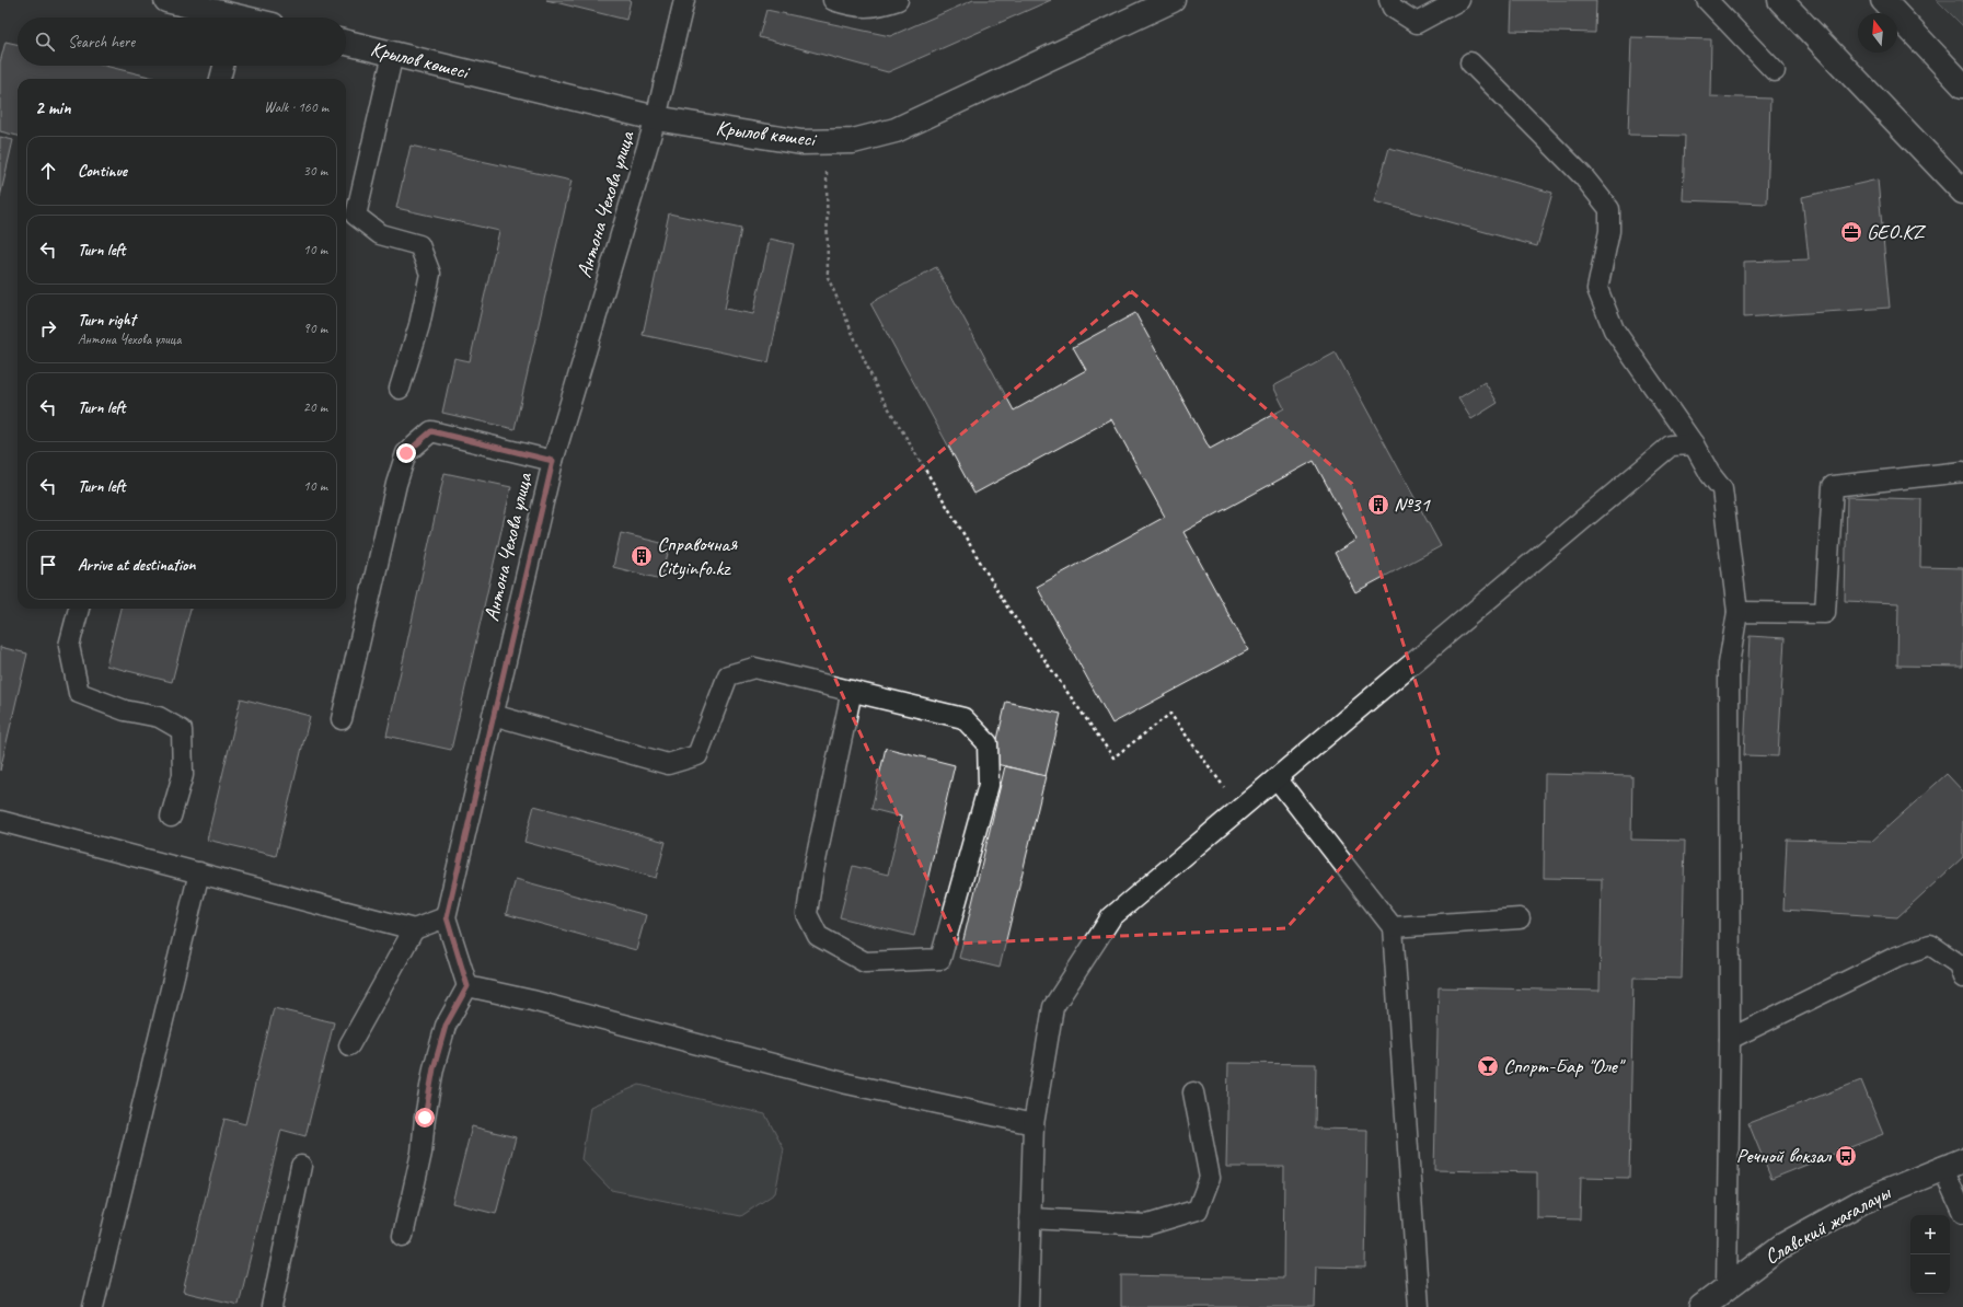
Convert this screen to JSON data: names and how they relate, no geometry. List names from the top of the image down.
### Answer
{
  "streets": {
    "main road": ["Крылов көшесі", "Славский жағалауы"],
    "lane": ["Антона Чехова улица"]
  },
  "crossings": [
    ["Крылов көшесі", "Антона Чехова улица"]
  ],
  "places": {
    "office": ["GEO.KZ"],
    "building": ["№31", "Справочная Cityinfo.kz"],
    "bar": ["Спорт-Бар \"Оле\""],
    "bus stop": ["Речной вокзал"]
  },
  "north": "top",
  "page": {
    "search": "Search here",
    "heading": ["2 min", "Walk · 160 m"],
    "list": [
      ["Continue", "30 m"],
      ["Turn left", "10 m"],
      ["Turn right", "Антона Чехова улица", "90 m"],
      ["Turn left", "20 m"],
      ["Turn left", "10 m"],
      "Arrive at destination"
    ],
    "map_buttons": ["+", "−"]
  }
}
